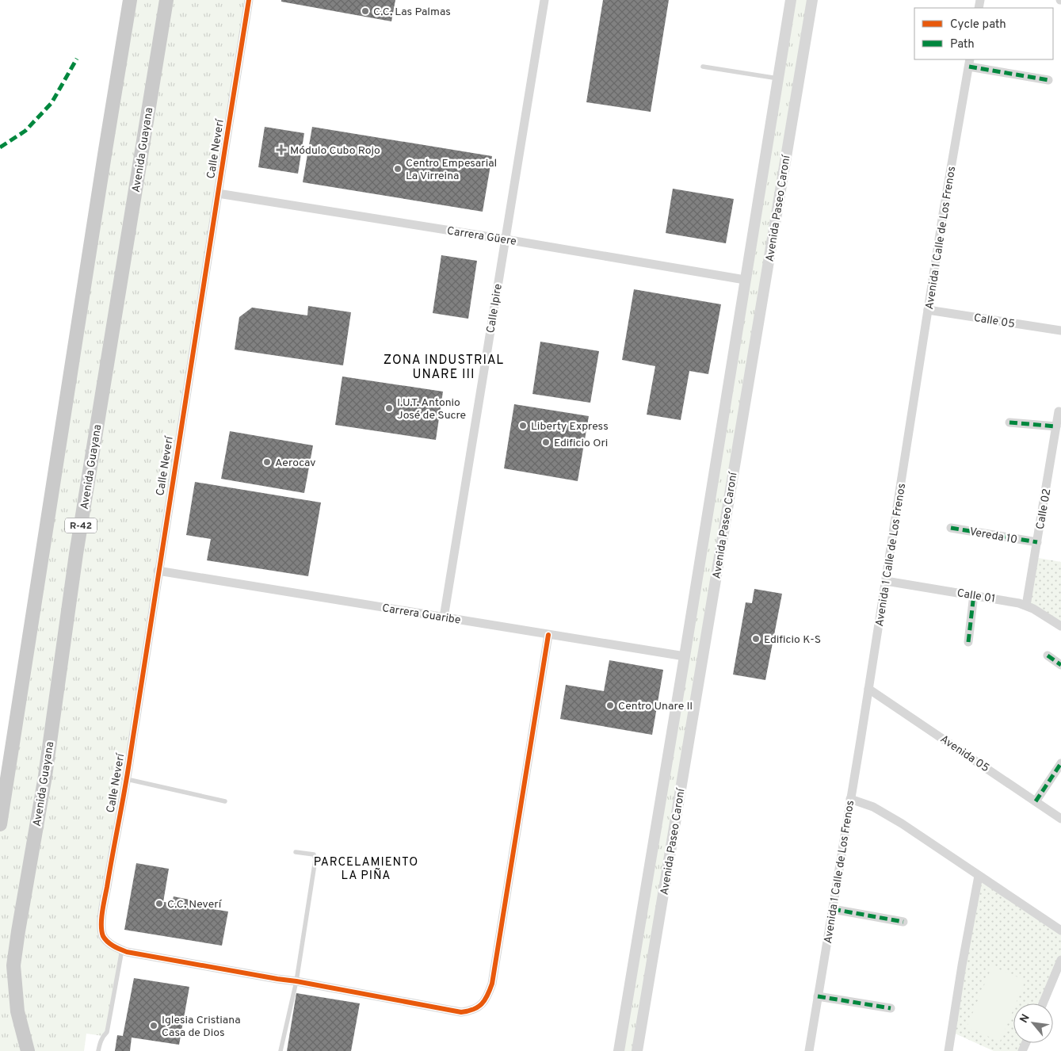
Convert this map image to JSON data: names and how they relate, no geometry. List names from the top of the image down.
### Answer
{
  "streets": {
    "main road": ["Avenida Guayana", "R-42"],
    "street": [
      "Calle Neverí",
      "Avenida Paseo Caroní",
      "Carrera Güere",
      "Avenida 1 Calle de Los Frenos",
      "Calle Ipire",
      "Calle 05",
      "Calle 02",
      "Vereda 10",
      "Calle 01",
      "Carrera Guaribe",
      "Avenida 05"
    ]
  },
  "crossings": [
    ["Calle Neverí", "Carrera Güere"],
    ["Calle Neverí", "Carrera Guaribe"],
    ["Avenida Paseo Caroní", "Carrera Güere"],
    ["Avenida Paseo Caroní", "Carrera Guaribe"],
    ["Carrera Güere", "Calle Ipire"],
    ["Avenida 1 Calle de Los Frenos", "Calle 05"],
    ["Avenida 1 Calle de Los Frenos", "Calle 01"],
    ["Avenida 1 Calle de Los Frenos", "Avenida 05"],
    ["Calle Ipire", "Carrera Guaribe"],
    ["Calle 02", "Vereda 10"],
    ["Calle 02", "Calle 01"]
  ],
  "districts": ["ZONA INDUSTRIAL UNARE III", "PARCELAMIENTO LA PIÑA"],
  "places": {
    "other": [
      "C.C. Las Palmas",
      "Centro Empesarial La Virreina",
      "I.U.T. Antonio José de Sucre",
      "Liberty Express",
      "Edificio Ori",
      "Aerocav",
      "Edificio K-S",
      "Centro Unare II",
      "C.C. Neverí",
      "Iglesia Cristiana Casa de Dios"
    ],
    "health": ["Módulo Cubo Rojo"]
  },
  "legend": ["Cycle path", "Path"],
  "north": "top left"
}
